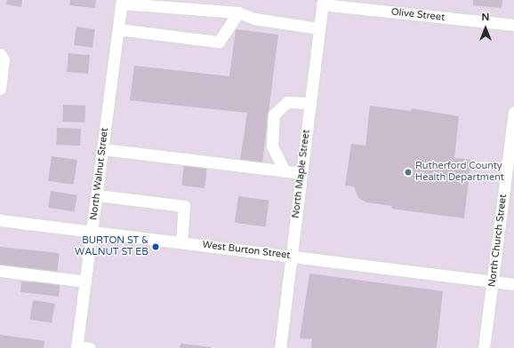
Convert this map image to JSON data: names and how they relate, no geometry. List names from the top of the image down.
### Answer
{
  "streets": {
    "street": [
      "Olive Street",
      "North Walnut Street",
      "North Maple Street",
      "North Church Street",
      "West Burton Street"
    ]
  },
  "crossings": [
    ["Olive Street", "North Maple Street"],
    ["North Walnut Street", "West Burton Street"],
    ["North Maple Street", "West Burton Street"],
    ["North Church Street", "West Burton Street"]
  ],
  "places": ["Rutherford County Health Department", "BURTON ST & WALNUT ST EB"],
  "north": "top"
}
